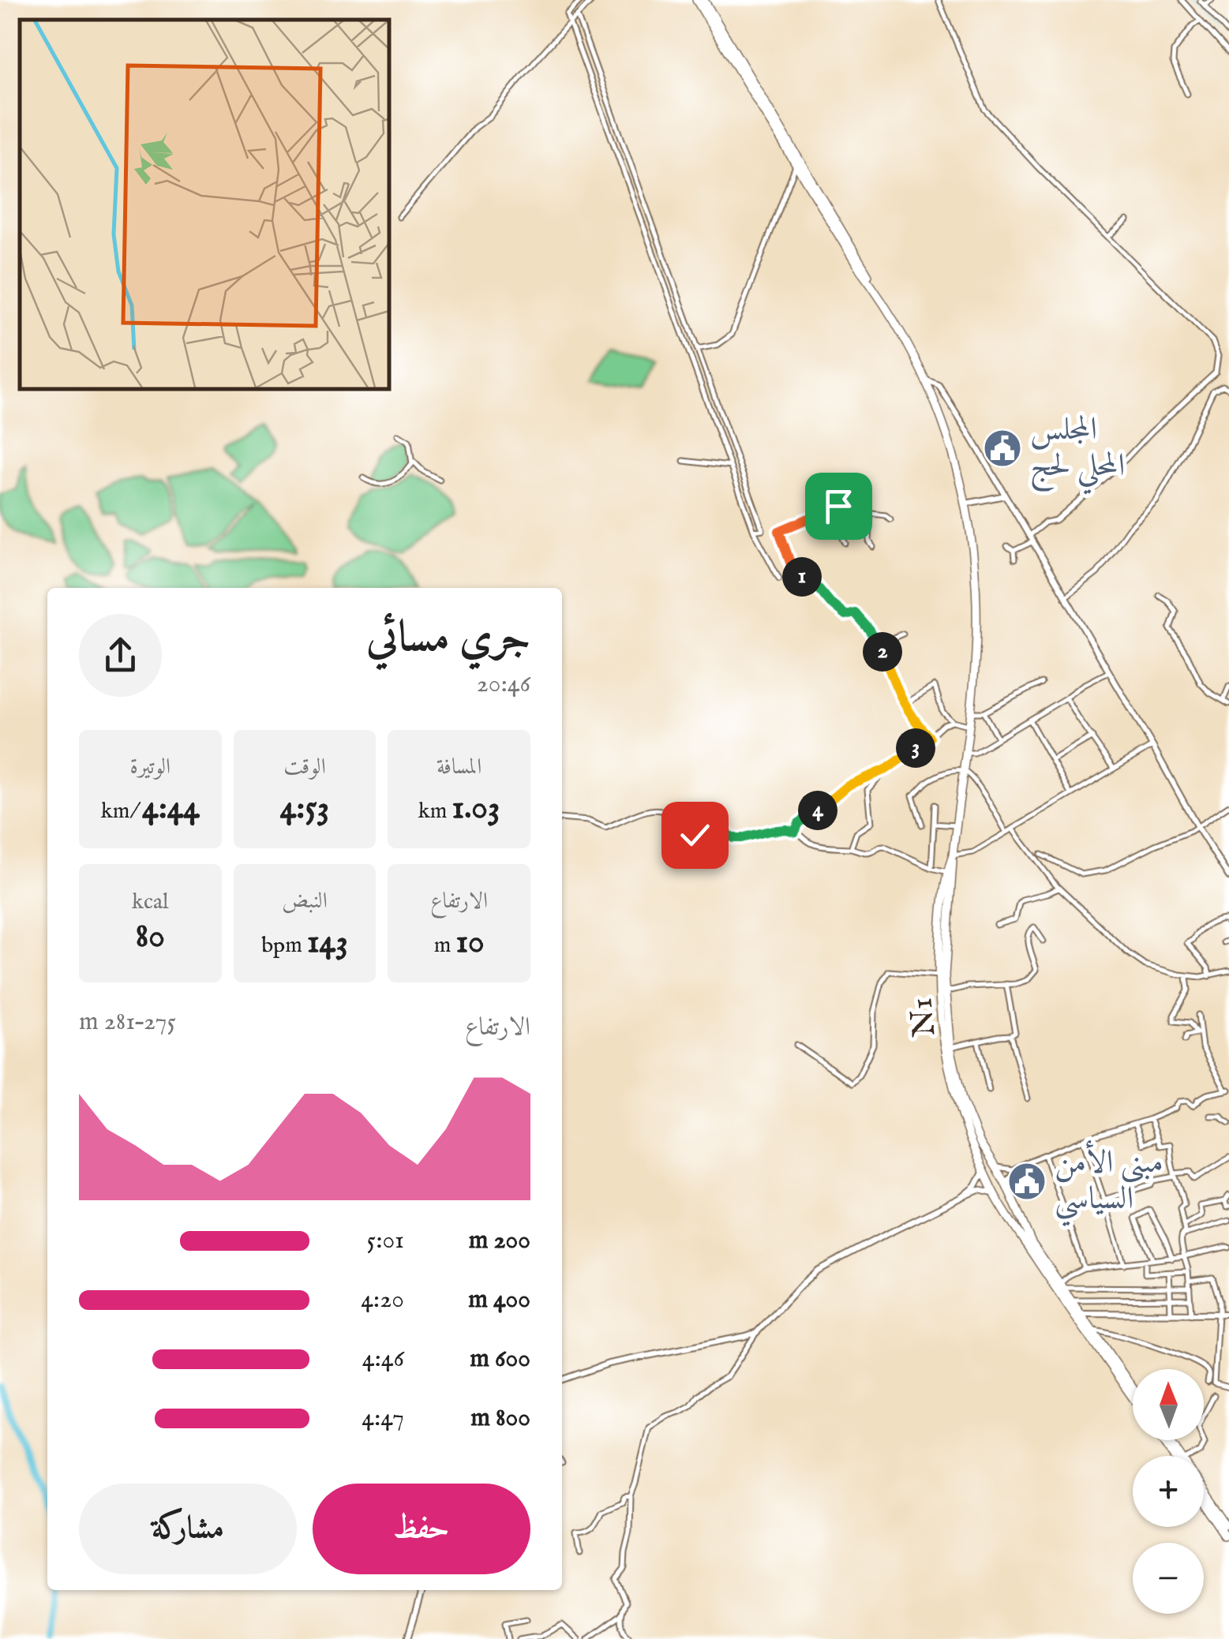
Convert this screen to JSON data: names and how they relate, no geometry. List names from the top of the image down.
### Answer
{
  "streets": {
    "highway": ["N1"]
  },
  "places": {
    "public building": ["المجلس المحلي لحج", "مبنى الأمن السياسي"]
  },
  "north": "top",
  "page": {
    "pins": [
      "1",
      "2",
      "3",
      "4"
    ],
    "heading": ["جري مسائي", "20:46"],
    "stats": [
      ["المسافة", "1.03 km"],
      ["الوقت", "4:53"],
      ["الوتيرة", "4:44 /km"],
      ["الارتفاع", "10 m"],
      ["النبض", "143 bpm"],
      ["kcal", "80"]
    ],
    "chart": ["الارتفاع", "275–281 m"],
    "list": [
      {
        "name": "200 m",
        "note": "5:01"
      },
      {
        "name": "400 m",
        "note": "4:20"
      },
      {
        "name": "600 m",
        "note": "4:46"
      },
      {
        "name": "800 m",
        "note": "4:47"
      }
    ],
    "map_buttons": ["+", "−"],
    "buttons": ["حفظ", "مشاركة"]
  }
}
